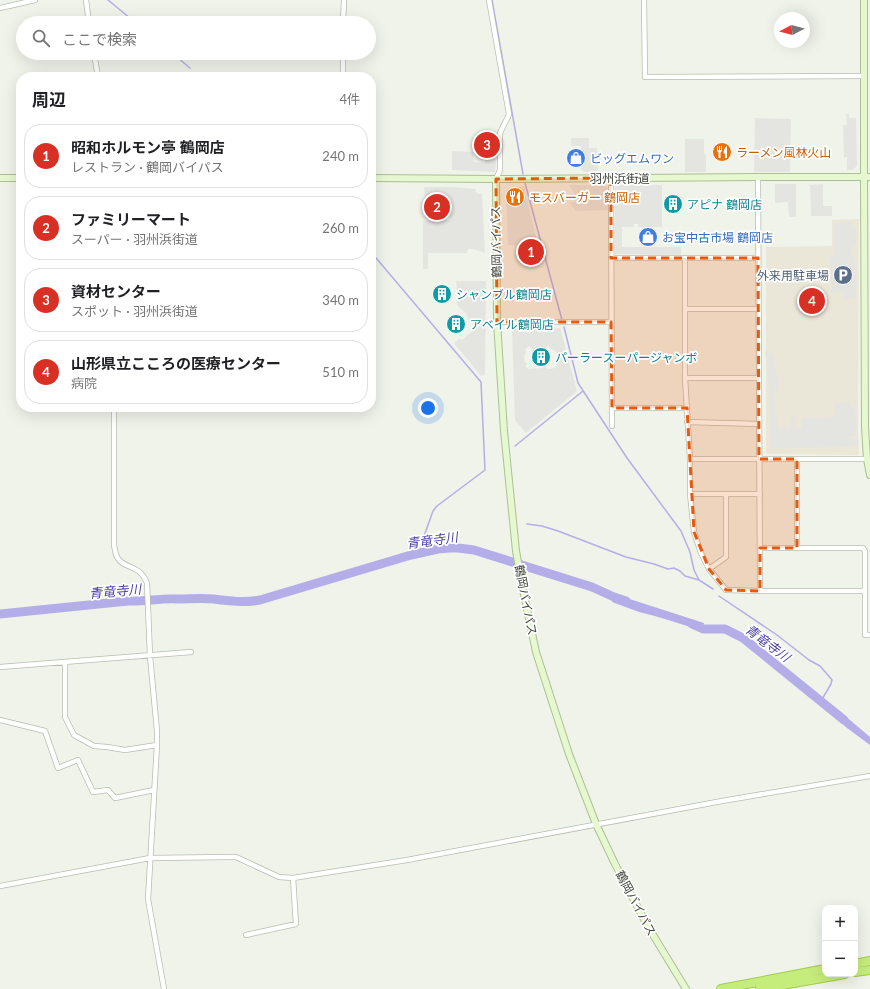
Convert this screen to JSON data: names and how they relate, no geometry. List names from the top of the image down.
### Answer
{
  "streets": {
    "main road": ["羽州浜街道", "鶴岡バイパス"]
  },
  "crossings": [
    ["羽州浜街道", "鶴岡バイパス"]
  ],
  "water": ["青竜寺川"],
  "places": {
    "restaurant": ["ラーメン風林火山", "モスバーガー 鶴岡店"],
    "shop": ["ビッグエムワン", "お宝中古市場 鶴岡店"],
    "building": [
      "アピナ 鶴岡店",
      "シャンブル鶴岡店",
      "アベイル鶴岡店",
      "パーラースーパージャンボ"
    ],
    "parking": ["外来用駐車場"]
  },
  "north": "left",
  "page": {
    "search": "ここで検索",
    "heading": ["周辺", "4件"],
    "list": [
      {
        "mark": "1",
        "name": "昭和ホルモン亭 鶴岡店",
        "note": "レストラン · 鶴岡バイパス",
        "value": "240 m"
      },
      {
        "mark": "2",
        "name": "ファミリーマート",
        "note": "スーパー · 羽州浜街道",
        "value": "260 m"
      },
      {
        "mark": "3",
        "name": "資材センター",
        "note": "スポット · 羽州浜街道",
        "value": "340 m"
      },
      {
        "mark": "4",
        "name": "山形県立こころの医療センター",
        "note": "病院",
        "value": "510 m"
      }
    ],
    "pins": [
      "3",
      "2",
      "1",
      "4"
    ],
    "map_buttons": ["+", "−"]
  }
}
